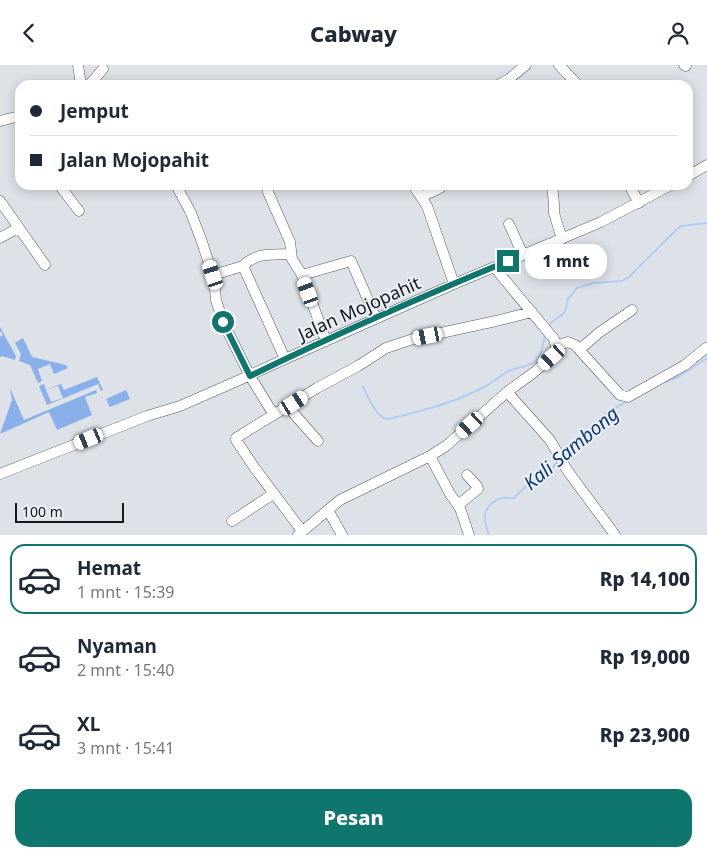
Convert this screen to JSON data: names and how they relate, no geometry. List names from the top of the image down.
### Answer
{
  "streets": {
    "street": ["Jalan Mojopahit"]
  },
  "water": ["Kali Sambong"],
  "scale_bar": "100 m",
  "page": {
    "header": "Cabway",
    "banner": ["Jemput", "Jalan Mojopahit"],
    "bubble": "1 mnt",
    "scale": "100 m",
    "list": [
      {
        "name": "Hemat",
        "note": "1 mnt · 15:39",
        "value": "Rp 14,100"
      },
      {
        "name": "Nyaman",
        "note": "2 mnt · 15:40",
        "value": "Rp 19,000"
      },
      {
        "name": "XL",
        "note": "3 mnt · 15:41",
        "value": "Rp 23,900"
      }
    ],
    "buttons": "Pesan"
  }
}
